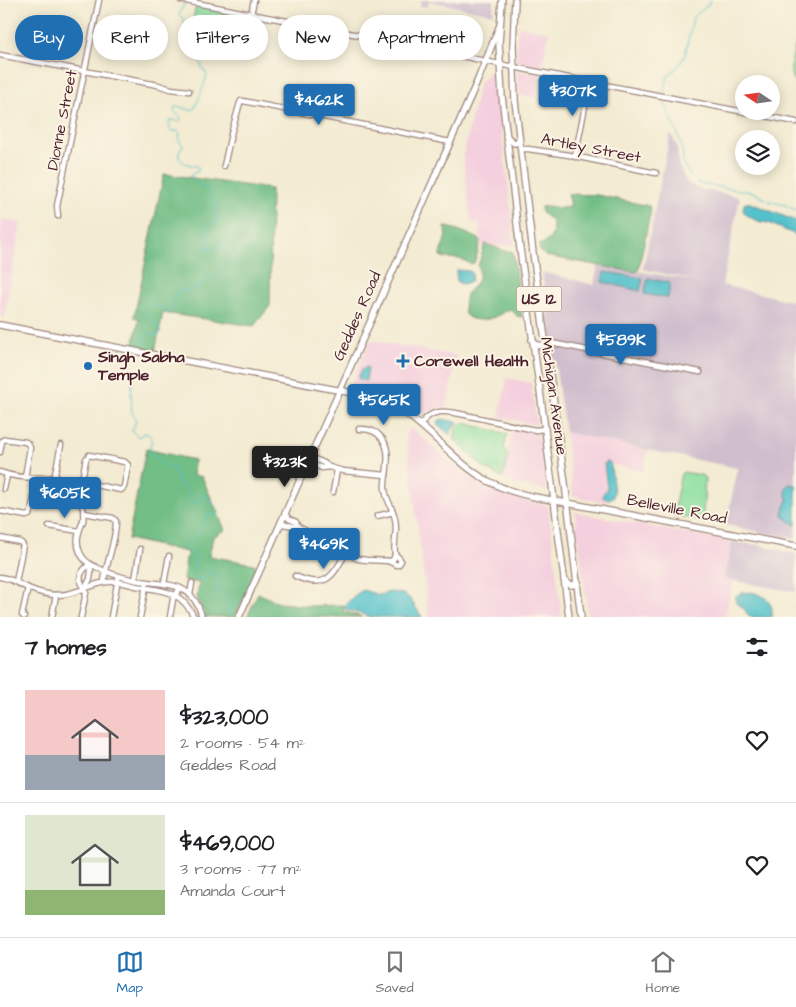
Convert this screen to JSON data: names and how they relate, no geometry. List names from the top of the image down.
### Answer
{
  "streets": {
    "main road": [
      "US 12",
      "Geddes Road",
      "Michigan Avenue",
      "Belleville Road"
    ],
    "street": ["Dionne Street", "Artley Street"]
  },
  "crossings": [
    ["Artley Street", "Michigan Avenue"],
    ["Geddes Road", "Michigan Avenue"],
    ["Geddes Road", "Belleville Road"],
    ["Michigan Avenue", "Belleville Road"]
  ],
  "places": {
    "health": ["Corewell Health"],
    "other": ["Singh Sabha Temple"]
  },
  "north": "left",
  "page": {
    "chip": [
      "Buy",
      "Rent",
      "Filters",
      "New",
      "Apartment"
    ],
    "price": [
      "$307K",
      "$462K",
      "$589K",
      "$565K",
      "$323K",
      "$605K",
      "$469K"
    ],
    "heading": "7 homes",
    "list": [
      {
        "name": "$323,000",
        "note": "2 rooms · 54 m² · Geddes Road"
      },
      {
        "name": "$469,000",
        "note": "3 rooms · 77 m² · Amanda Court"
      }
    ],
    "tabs": ["Map", "Saved", "Home"]
  }
}
